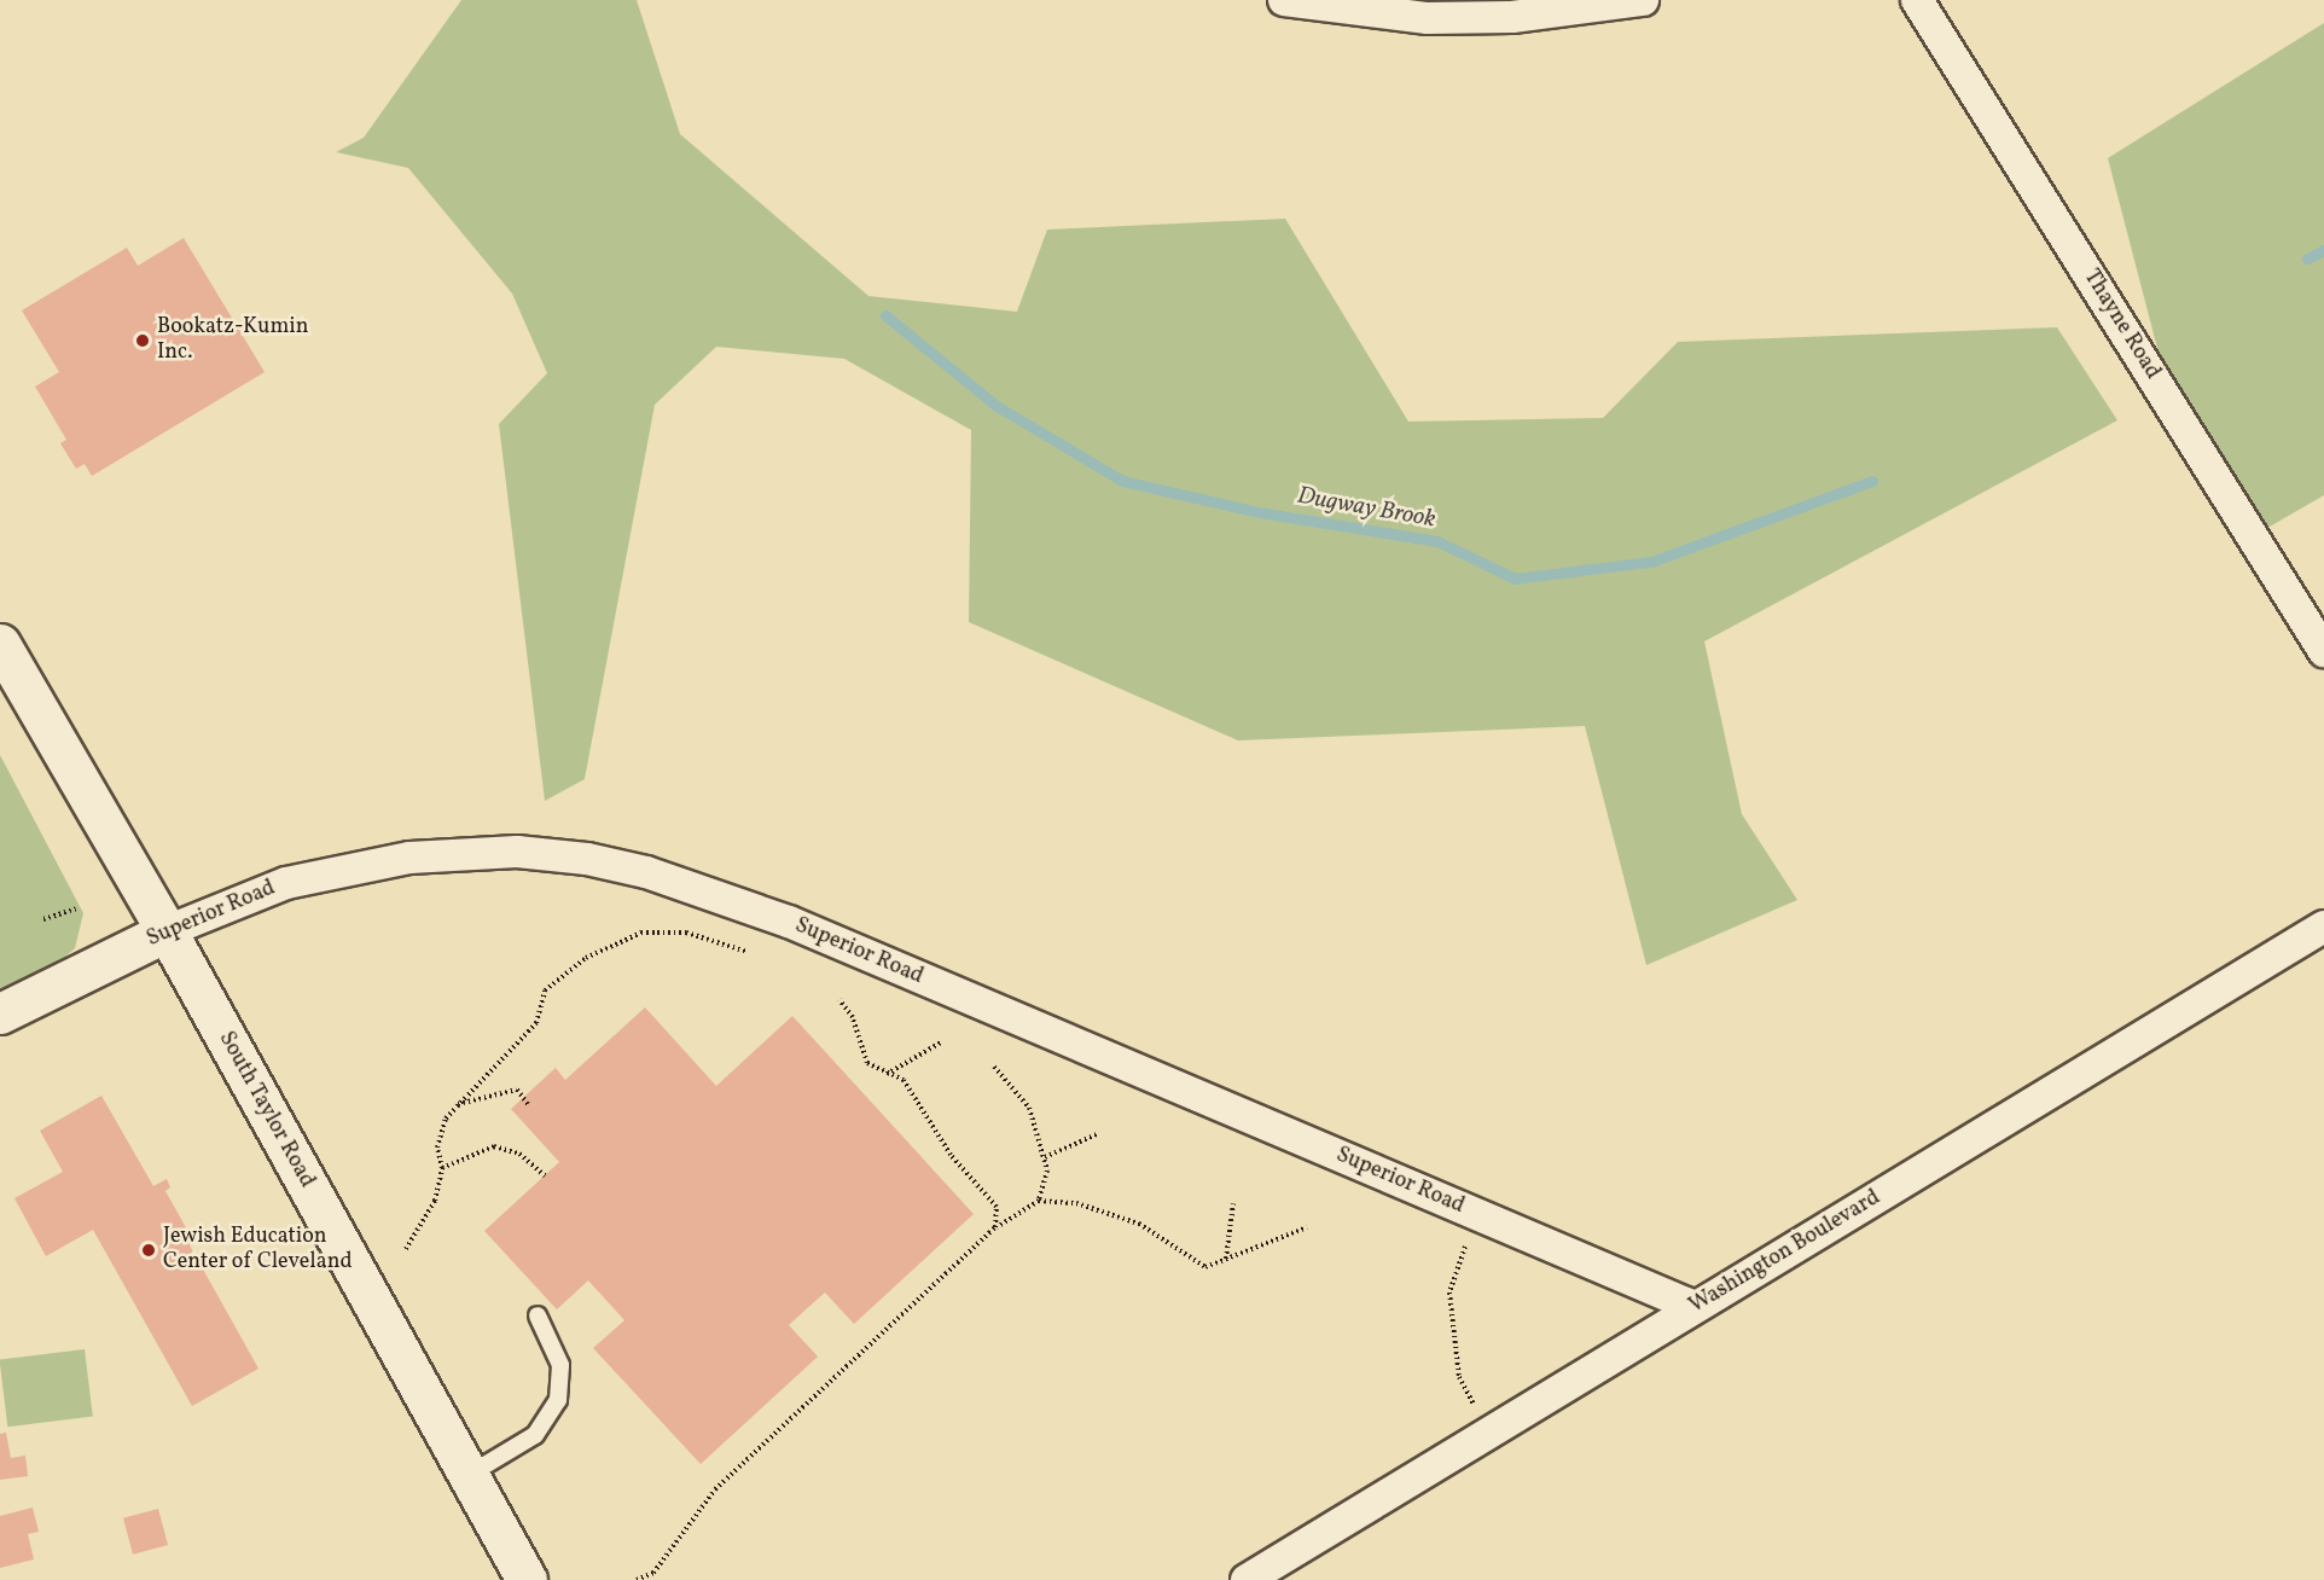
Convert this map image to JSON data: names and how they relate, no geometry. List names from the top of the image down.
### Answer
{
  "streets": {
    "main road": ["Superior Road", "South Taylor Road"],
    "street": ["Thayne Road", "Washington Boulevard"]
  },
  "crossings": [
    ["Superior Road", "South Taylor Road"],
    ["Superior Road", "Washington Boulevard"]
  ],
  "water": ["Dugway Brook"],
  "places": ["Bookatz-Kumin Inc.", "Jewish Education Center of Cleveland"]
}
